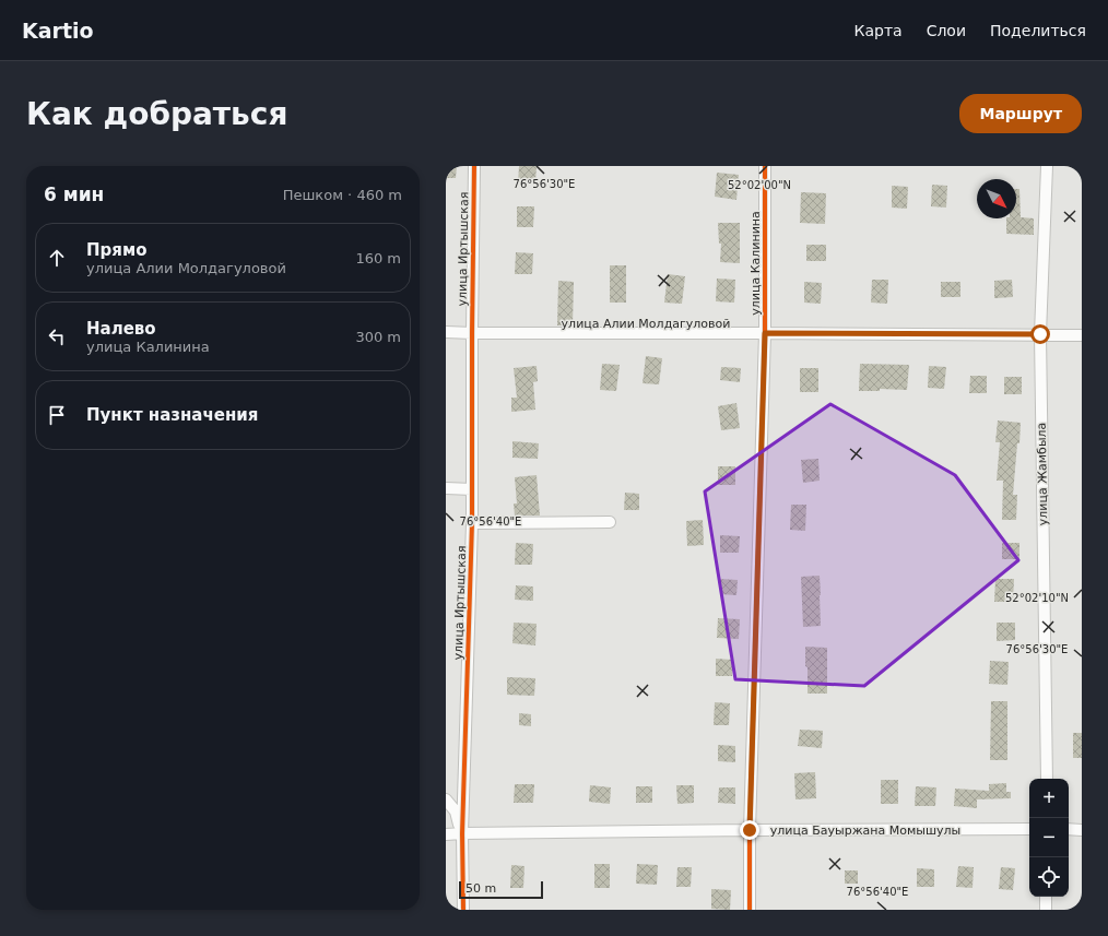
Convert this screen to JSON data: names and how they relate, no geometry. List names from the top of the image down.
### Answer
{
  "streets": {
    "street": [
      "улица Иртышская",
      "улица Калинина",
      "улица Алии Молдагуловой",
      "улица Жамбыла",
      "улица Бауыржана Момышулы"
    ]
  },
  "crossings": [
    ["улица Иртышская", "улица Алии Молдагуловой"],
    ["улица Иртышская", "улица Бауыржана Момышулы"],
    ["улица Калинина", "улица Алии Молдагуловой"],
    ["улица Калинина", "улица Бауыржана Момышулы"],
    ["улица Алии Молдагуловой", "улица Жамбыла"]
  ],
  "scale_bar": "50 m",
  "north": "bottom right",
  "page": {
    "header": "Kartio",
    "nav": ["Карта", "Слои", "Поделиться"],
    "buttons": "Маршрут",
    "title": "Как добраться",
    "heading": ["6 мин", "Пешком · 460 m"],
    "list": [
      ["Прямо", "улица Алии Молдагуловой", "160 m"],
      ["Налево", "улица Калинина", "300 m"],
      "Пункт назначения"
    ],
    "map_buttons": ["+", "−"],
    "scale": "50 m"
  },
  "coordinates": [
    "76°56'30\"E",
    "52°02'00\"N",
    "76°56'40\"E",
    "52°02'10\"N"
  ]
}
